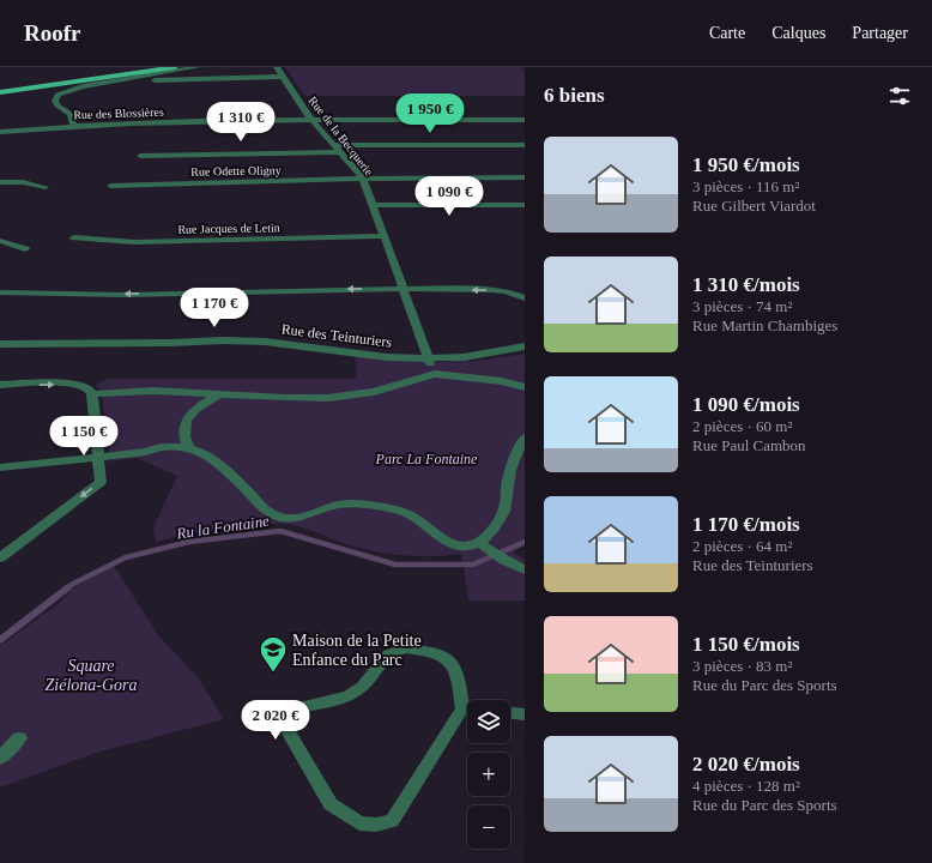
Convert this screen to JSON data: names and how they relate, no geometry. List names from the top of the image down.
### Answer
{
  "streets": {
    "street": [
      "Rue des Blossières",
      "Rue de la Becquerie",
      "Rue Odette Oligny",
      "Rue Jacques de Letin",
      "Rue des Teinturiers"
    ]
  },
  "crossings": [
    ["Rue des Blossières", "Rue de la Becquerie"],
    ["Rue de la Becquerie", "Rue Odette Oligny"],
    ["Rue de la Becquerie", "Rue Jacques de Letin"],
    ["Rue de la Becquerie", "Rue des Teinturiers"]
  ],
  "water": ["Ru la Fontaine"],
  "parks": ["Parc La Fontaine", "Square Ziélona-Gora"],
  "places": {
    "school or university": ["Maison de la Petite Enfance du Parc"]
  },
  "page": {
    "header": "Roofr",
    "nav": ["Carte", "Calques", "Partager"],
    "heading": "6 biens",
    "price": [
      "1 950 €",
      "1 310 €",
      "1 090 €",
      "1 170 €",
      "1 150 €",
      "2 020 €"
    ],
    "list": [
      {
        "name": "1 950 €/mois",
        "note": "3 pièces · 116 m² · Rue Gilbert Viardot"
      },
      {
        "name": "1 310 €/mois",
        "note": "3 pièces · 74 m² · Rue Martin Chambiges"
      },
      {
        "name": "1 090 €/mois",
        "note": "2 pièces · 60 m² · Rue Paul Cambon"
      },
      {
        "name": "1 170 €/mois",
        "note": "2 pièces · 64 m² · Rue des Teinturiers"
      },
      {
        "name": "1 150 €/mois",
        "note": "3 pièces · 83 m² · Rue du Parc des Sports"
      },
      {
        "name": "2 020 €/mois",
        "note": "4 pièces · 128 m² · Rue du Parc des Sports"
      }
    ],
    "map_buttons": ["+", "−"]
  }
}
